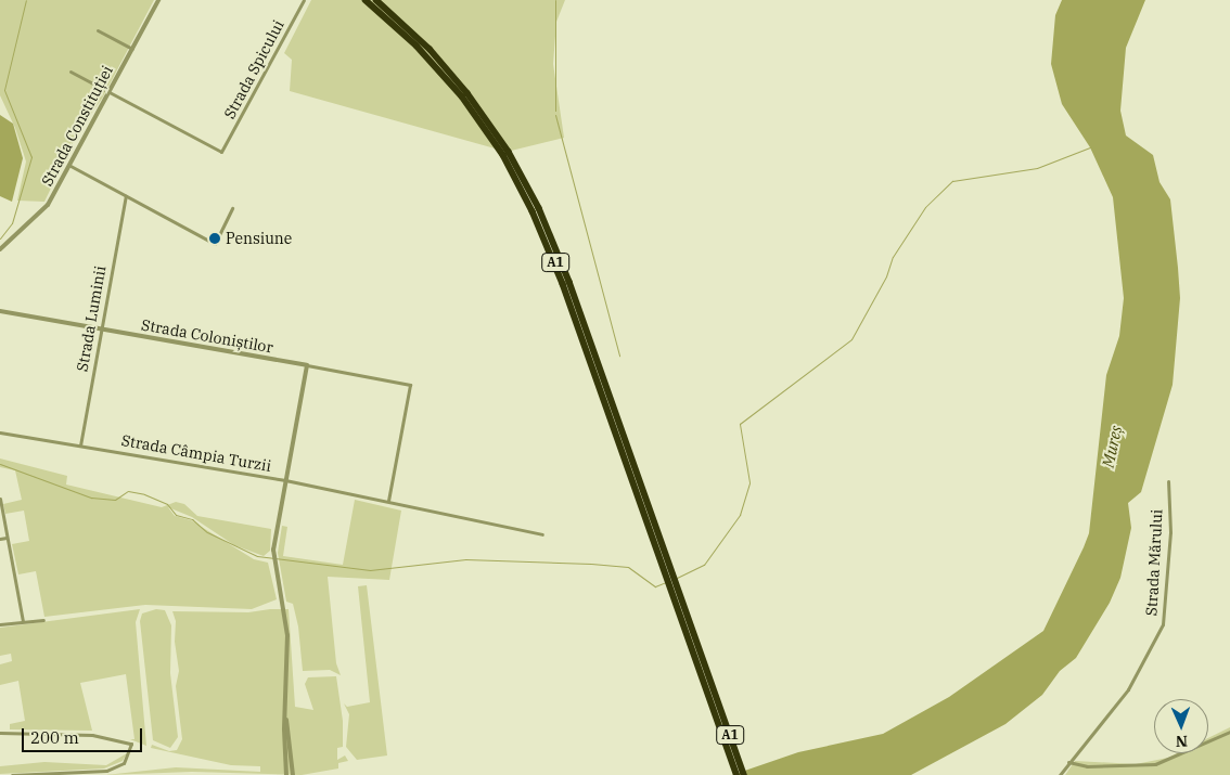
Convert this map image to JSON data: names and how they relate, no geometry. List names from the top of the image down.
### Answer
{
  "streets": {
    "highway": ["A1"],
    "street": [
      "Strada Spicului",
      "Strada Constituției",
      "Strada Luminii",
      "Strada Coloniștilor",
      "Strada Câmpia Turzii",
      "Strada Mărului"
    ]
  },
  "crossings": [
    ["Strada Spicului", "Strada Constituției"],
    ["Strada Luminii", "Strada Coloniștilor"],
    ["Strada Luminii", "Strada Câmpia Turzii"],
    ["Strada Coloniștilor", "Strada Câmpia Turzii"]
  ],
  "water": ["Mureș"],
  "places": ["Pensiune"],
  "scale_bar": "200 m",
  "north": "bottom"
}
